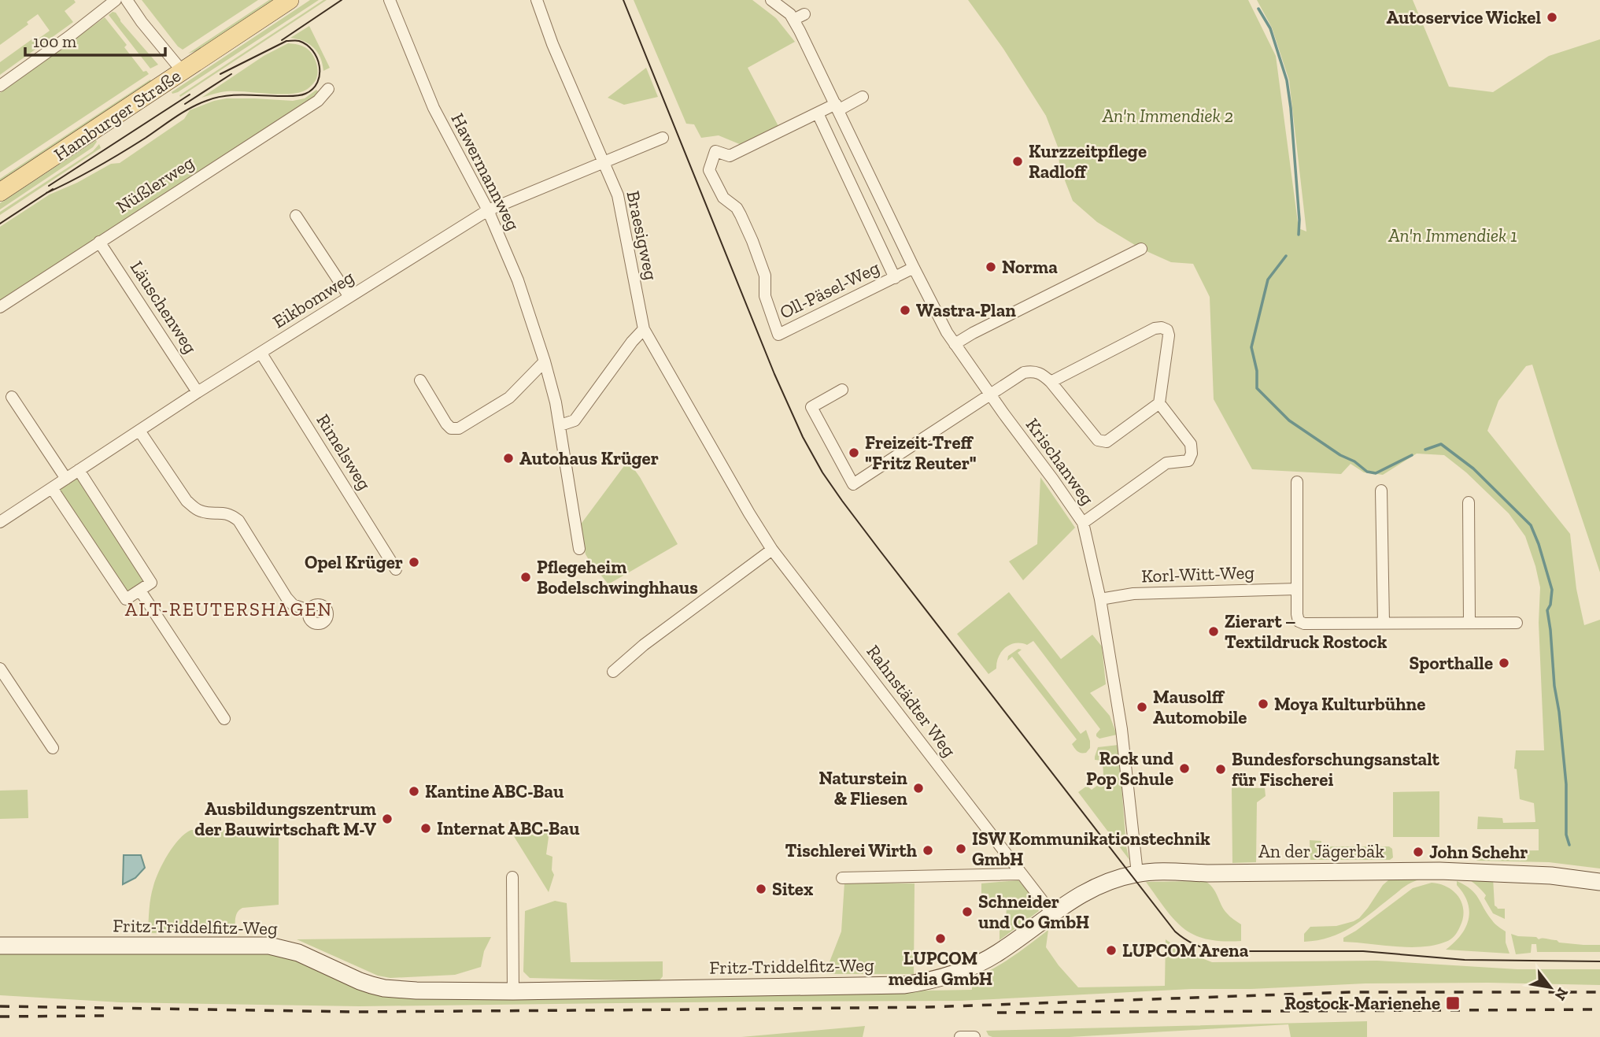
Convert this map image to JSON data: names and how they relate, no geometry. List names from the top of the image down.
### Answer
{
  "streets": {
    "main road": ["Hamburger Straße"],
    "street": [
      "Hawermannweg",
      "Nüßlerweg",
      "Braesigweg",
      "Oll-Päsel-Weg",
      "Eikbomweg",
      "Läuschenweg",
      "Rimelsweg",
      "Krischanweg",
      "Korl-Witt-Weg",
      "Rahnstädter Weg",
      "An der Jägerbäk",
      "Fritz-Triddelfitz-Weg"
    ]
  },
  "crossings": [
    ["Hawermannweg", "Eikbomweg"],
    ["Nüßlerweg", "Läuschenweg"],
    ["Braesigweg", "Eikbomweg"],
    ["Braesigweg", "Rahnstädter Weg"],
    ["Oll-Päsel-Weg", "Krischanweg"],
    ["Eikbomweg", "Läuschenweg"],
    ["Eikbomweg", "Rimelsweg"],
    ["Krischanweg", "Korl-Witt-Weg"],
    ["Krischanweg", "An der Jägerbäk"],
    ["Rahnstädter Weg", "An der Jägerbäk"],
    ["Rahnstädter Weg", "Fritz-Triddelfitz-Weg"],
    ["An der Jägerbäk", "Fritz-Triddelfitz-Weg"]
  ],
  "districts": ["ALT-REUTERSHAGEN"],
  "parks": ["An'n Immendiek 2", "An'n Immendiek 1"],
  "places": {
    "other": [
      "Autoservice Wickel",
      "Kurzzeitpflege Radloff",
      "Norma",
      "Wastra-Plan",
      "Freizeit-Treff \"Fritz Reuter\"",
      "Autohaus Krüger",
      "Opel Krüger",
      "Pflegeheim Bodelschwinghhaus",
      "Zierart – Textildruck Rostock",
      "Sporthalle",
      "Moya Kulturbühne",
      "Mausolff Automobile",
      "Rock und Pop Schule",
      "Bundesforschungsanstalt für Fischerei",
      "Naturstein & Fliesen",
      "Kantine ABC-Bau",
      "Ausbildungszentrum der Bauwirtschaft M-V",
      "Internat ABC-Bau",
      "ISW Kommunikationstechnik GmbH",
      "Tischlerei Wirth",
      "John Schehr",
      "Sitex",
      "Schneider und Co GmbH",
      "LUPCOM media GmbH",
      "LUPCOM Arena"
    ],
    "transit": ["Rostock-Marienehe"]
  },
  "scale_bar": "100 m",
  "north": "bottom right"
}
